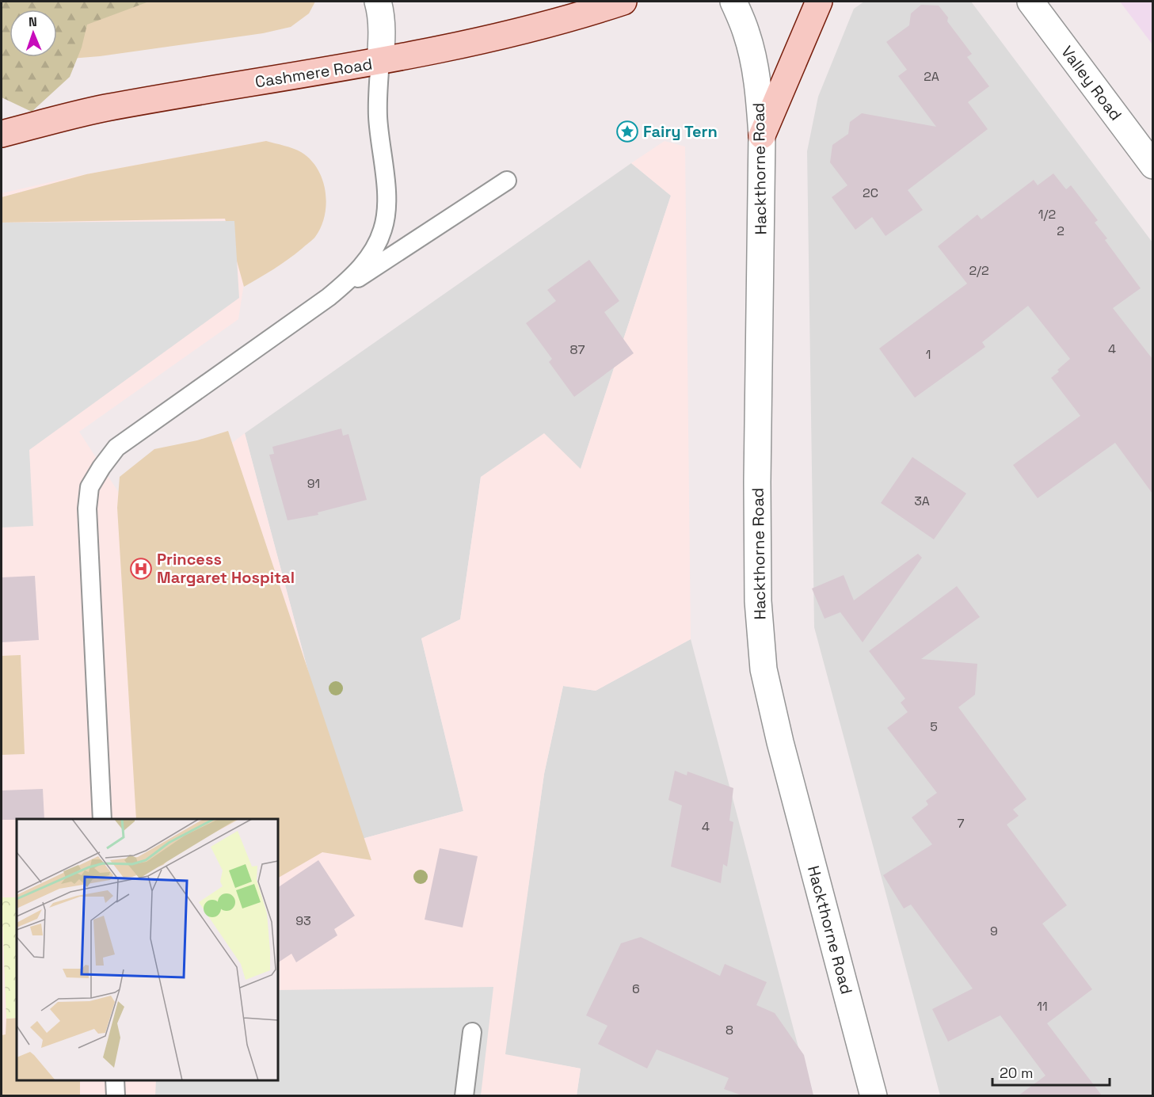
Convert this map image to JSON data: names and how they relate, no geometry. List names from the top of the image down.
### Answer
{
  "streets": {
    "main road": ["Cashmere Road"],
    "street": ["Valley Road", "Hackthorne Road"]
  },
  "places": {
    "place": ["Fairy Tern"],
    "hospital": ["Princess Margaret Hospital"]
  },
  "house_numbers": [
    "2A",
    "2C",
    "1/2",
    "2",
    "2/2",
    "4",
    "87",
    "1",
    "91",
    "3A",
    "5",
    "7",
    "4",
    "93",
    "9",
    "6",
    "11",
    "8"
  ],
  "scale_bar": "20 m",
  "north": "top"
}
